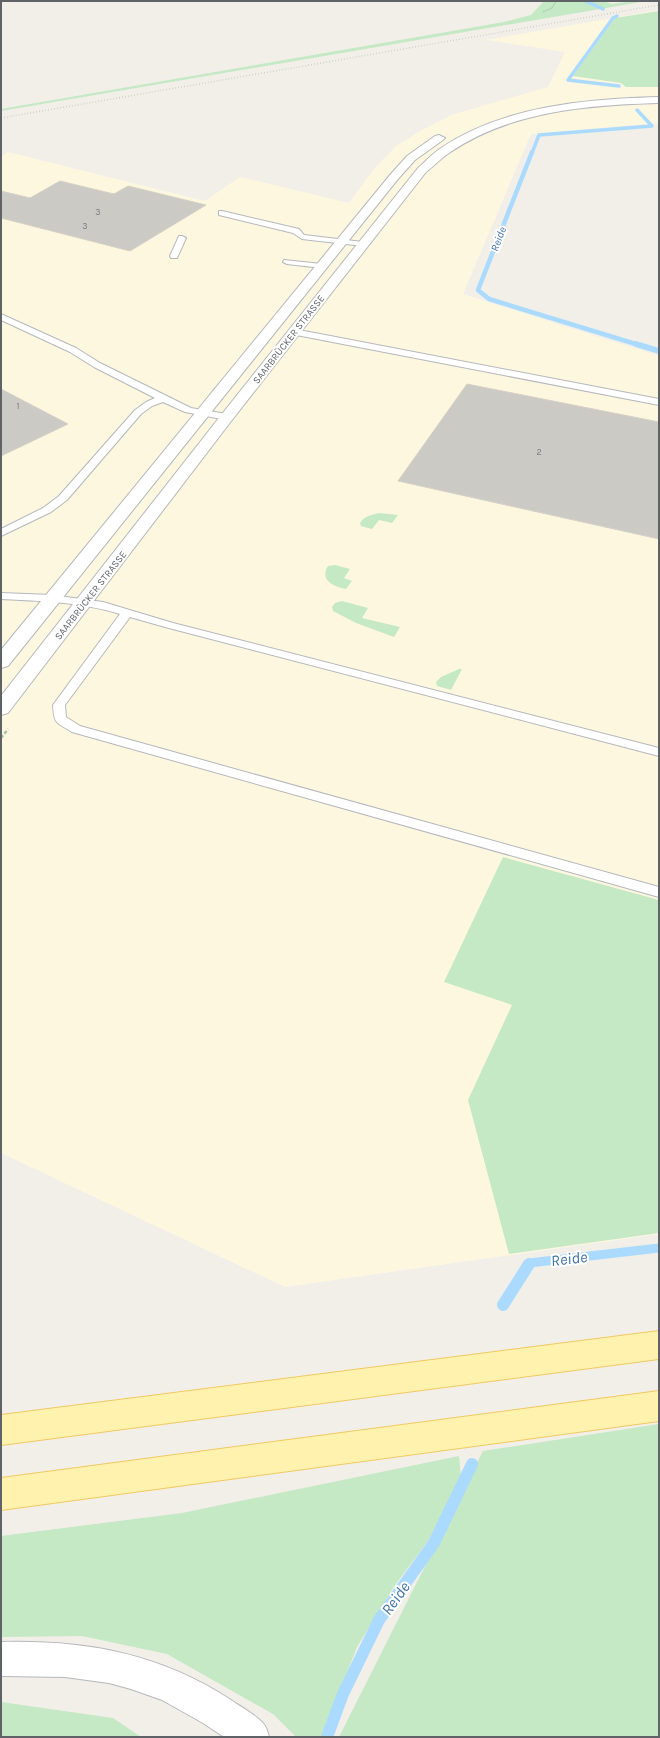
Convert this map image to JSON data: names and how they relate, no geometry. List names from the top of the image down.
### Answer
{
  "streets": {
    "street": ["SAARBRÜCKER STRASSE"]
  },
  "water": ["Reide"],
  "house_numbers": [
    "3",
    "3",
    "1",
    "2"
  ]
}
